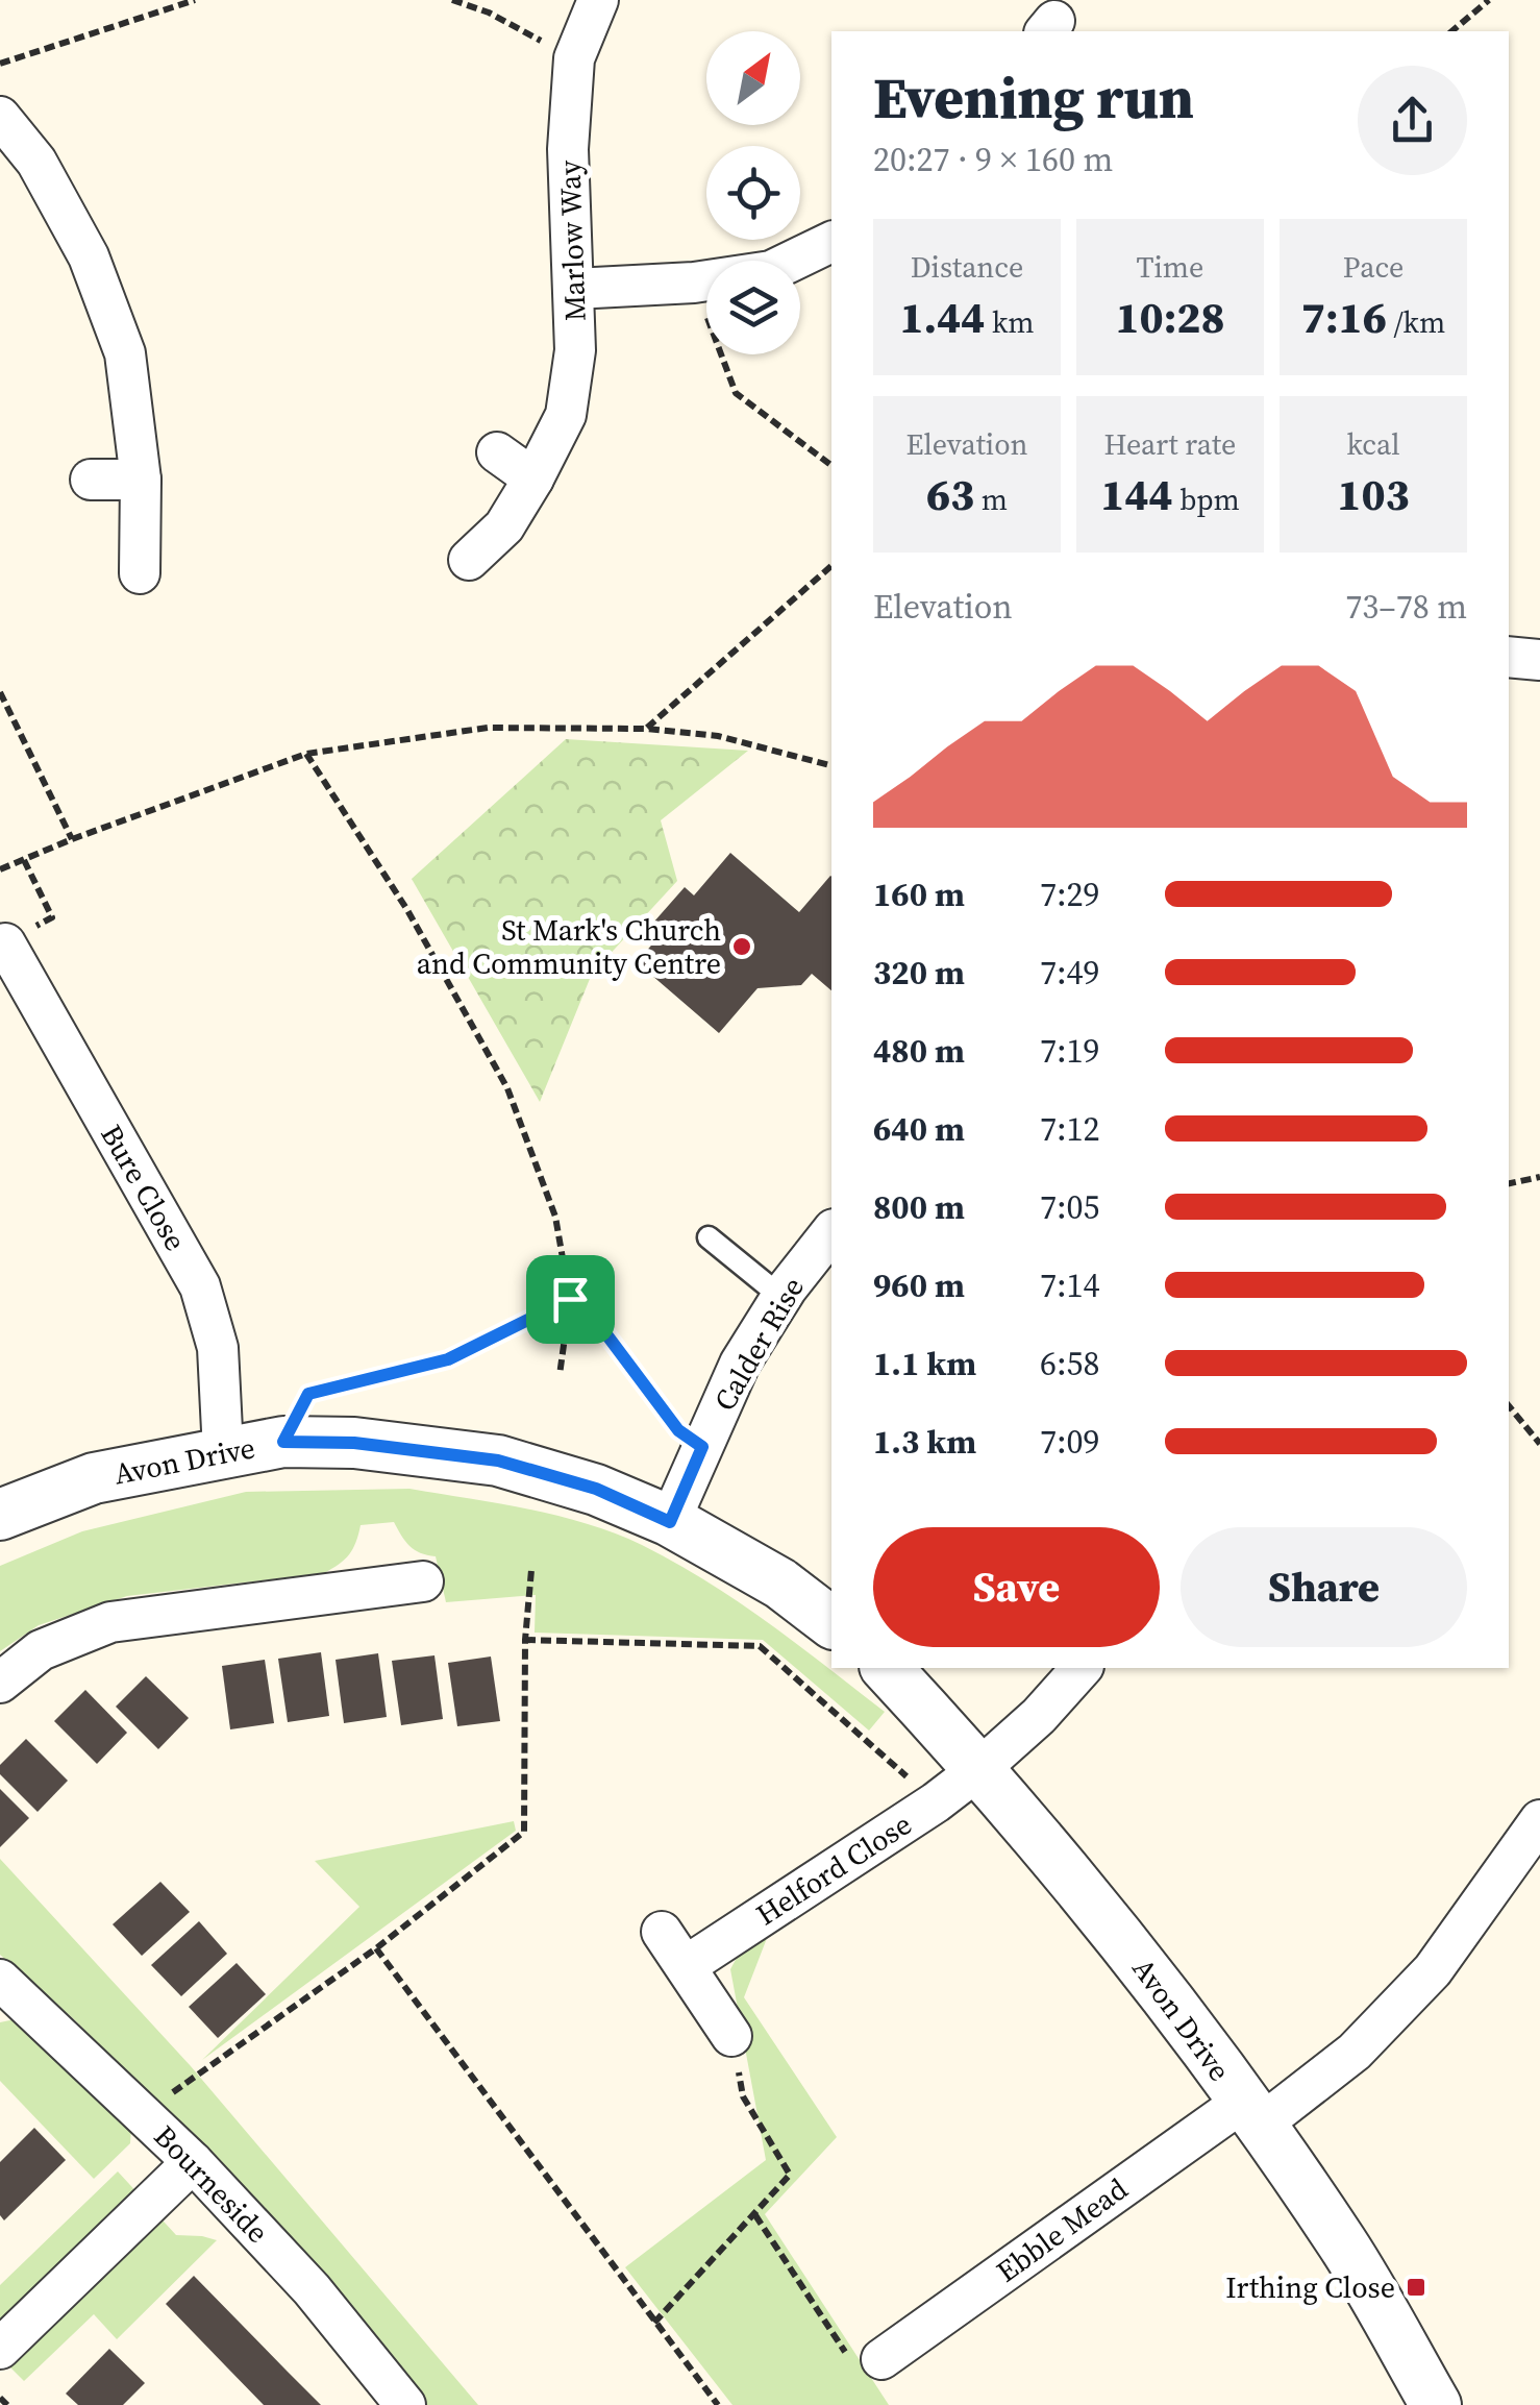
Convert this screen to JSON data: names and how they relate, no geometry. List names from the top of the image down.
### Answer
{
  "streets": {
    "street": [
      "Marlow Way",
      "Bure Close",
      "Calder Rise",
      "Avon Drive",
      "Helford Close",
      "Bourneside",
      "Ebble Mead"
    ]
  },
  "crossings": [
    ["Bure Close", "Avon Drive"],
    ["Calder Rise", "Avon Drive"],
    ["Avon Drive", "Helford Close"],
    ["Avon Drive", "Ebble Mead"]
  ],
  "places": {
    "other": ["St Mark's Church and Community Centre"],
    "transit": ["Irthing Close"]
  },
  "north": "top right",
  "page": {
    "heading": ["Evening run", "20:27 · 9 × 160 m"],
    "stats": [
      ["Distance", "1.44 km"],
      ["Time", "10:28"],
      ["Pace", "7:16 /km"],
      ["Elevation", "63 m"],
      ["Heart rate", "144 bpm"],
      ["kcal", "103"]
    ],
    "chart": ["Elevation", "73–78 m"],
    "list": [
      {
        "name": "160 m",
        "note": "7:29"
      },
      {
        "name": "320 m",
        "note": "7:49"
      },
      {
        "name": "480 m",
        "note": "7:19"
      },
      {
        "name": "640 m",
        "note": "7:12"
      },
      {
        "name": "800 m",
        "note": "7:05"
      },
      {
        "name": "960 m",
        "note": "7:14"
      },
      {
        "name": "1.1 km",
        "note": "6:58"
      },
      {
        "name": "1.3 km",
        "note": "7:09"
      }
    ],
    "buttons": ["Save", "Share"]
  }
}
